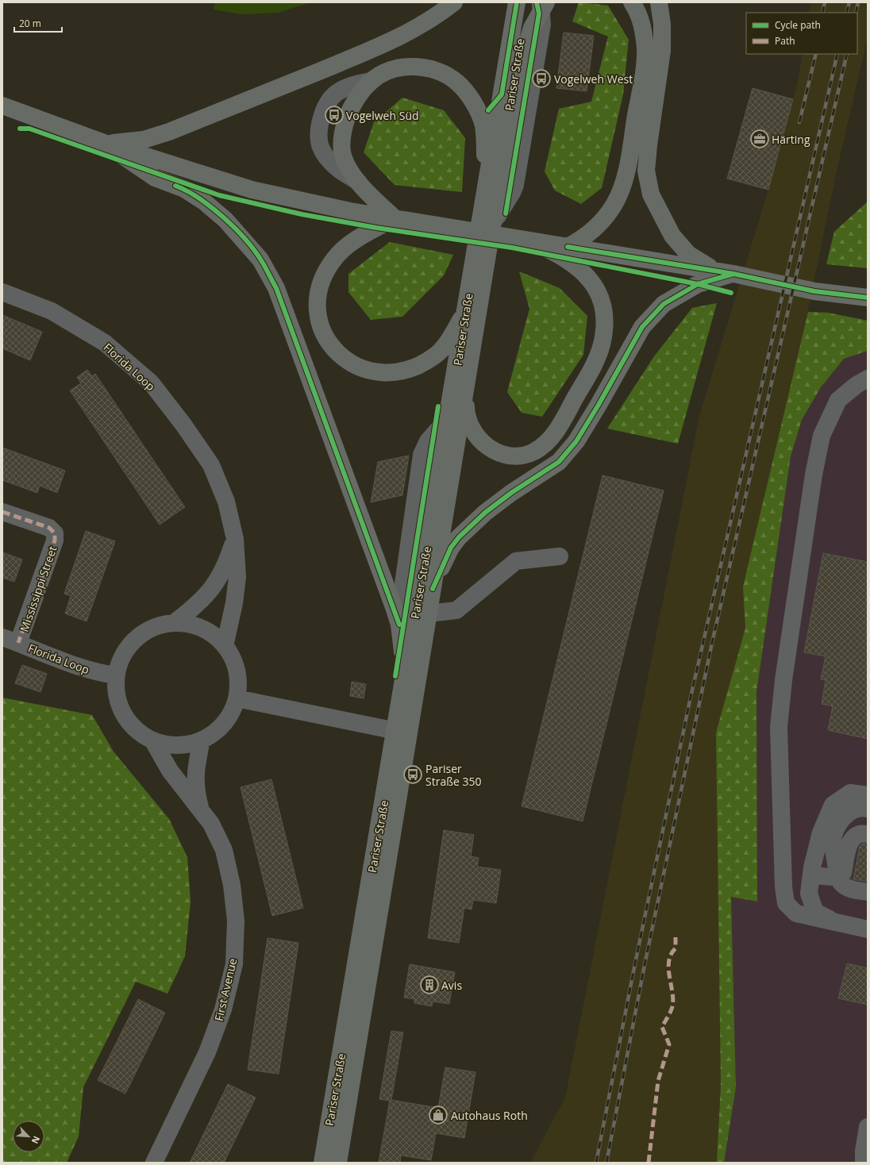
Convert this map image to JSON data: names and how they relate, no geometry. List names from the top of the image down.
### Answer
{
  "streets": {
    "main road": ["Pariser Straße"],
    "street": ["Florida Loop", "Mississippi Street", "First Avenue"]
  },
  "crossings": [
    ["Florida Loop", "Mississippi Street"]
  ],
  "places": {
    "bus stop": ["Vogelweh West", "Vogelweh Süd", "Pariser Straße 350"],
    "office": ["Härting"],
    "building": ["Avis"],
    "shop": ["Autohaus Roth"]
  },
  "legend": ["Cycle path", "Path"],
  "scale_bar": "20 m",
  "north": "bottom right"
}
